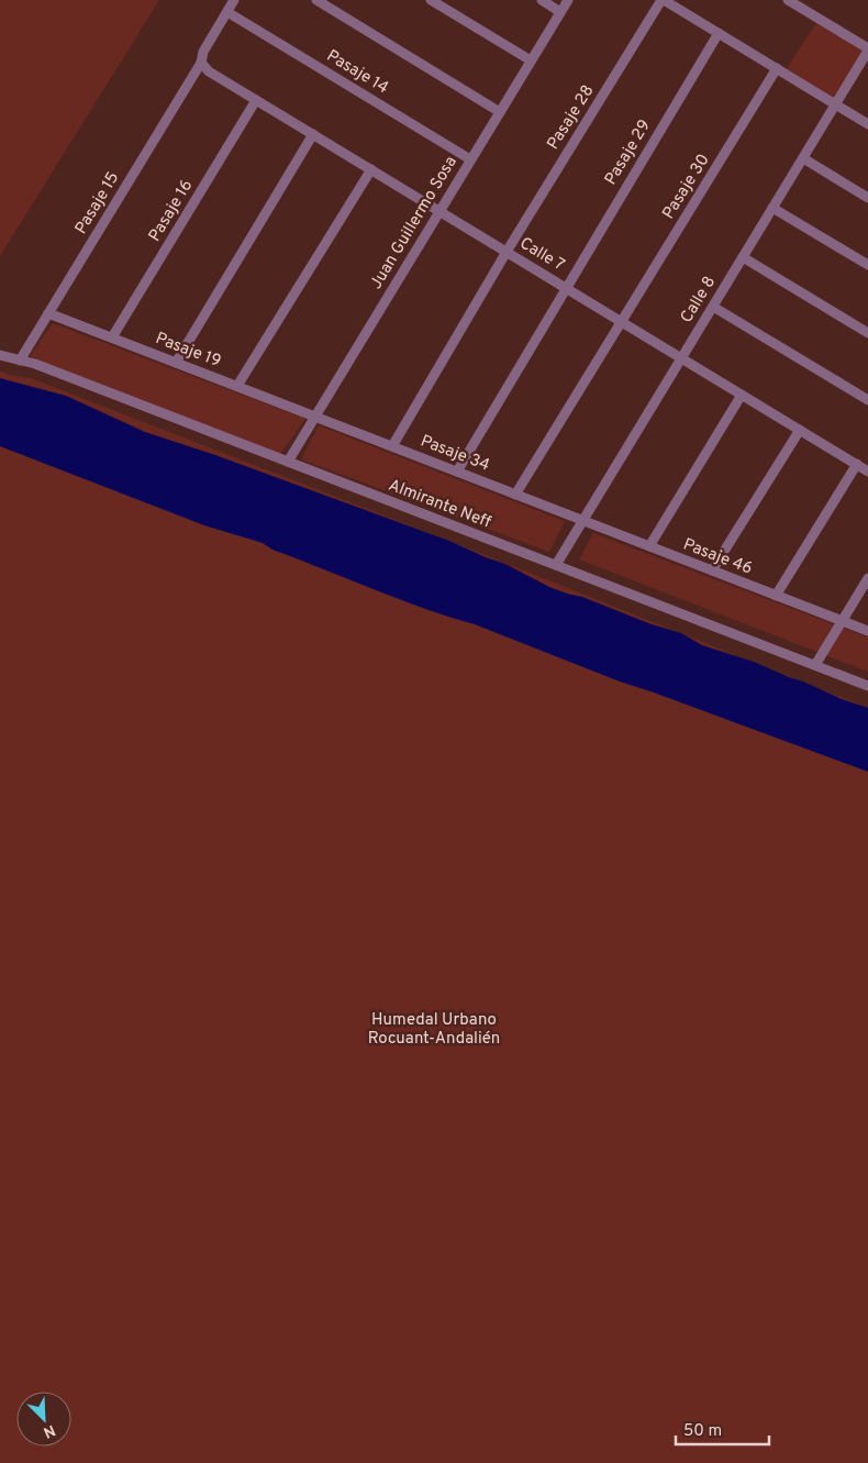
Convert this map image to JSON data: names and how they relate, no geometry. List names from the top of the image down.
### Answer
{
  "streets": {
    "street": [
      "Pasaje 14",
      "Pasaje 28",
      "Pasaje 29",
      "Pasaje 30",
      "Pasaje 15",
      "Pasaje 16",
      "Juan Guillermo Sosa",
      "Calle 7",
      "Calle 8",
      "Pasaje 19",
      "Pasaje 34",
      "Almirante Neff",
      "Pasaje 46"
    ]
  },
  "crossings": [
    ["Pasaje 14", "Pasaje 15"],
    ["Pasaje 14", "Juan Guillermo Sosa"],
    ["Pasaje 28", "Calle 7"],
    ["Pasaje 28", "Pasaje 34"],
    ["Pasaje 29", "Calle 7"],
    ["Pasaje 29", "Pasaje 34"],
    ["Pasaje 30", "Calle 7"],
    ["Pasaje 30", "Pasaje 34"],
    ["Pasaje 15", "Calle 7"],
    ["Pasaje 15", "Pasaje 19"],
    ["Pasaje 15", "Almirante Neff"],
    ["Pasaje 16", "Calle 7"],
    ["Pasaje 16", "Pasaje 19"],
    ["Juan Guillermo Sosa", "Calle 7"],
    ["Juan Guillermo Sosa", "Pasaje 19"],
    ["Juan Guillermo Sosa", "Pasaje 34"],
    ["Juan Guillermo Sosa", "Almirante Neff"],
    ["Calle 7", "Calle 8"],
    ["Calle 8", "Pasaje 34"],
    ["Calle 8", "Almirante Neff"],
    ["Calle 8", "Pasaje 46"],
    ["Pasaje 19", "Pasaje 34"],
    ["Pasaje 34", "Pasaje 46"]
  ],
  "parks": ["Humedal Urbano Rocuant-Andalién"],
  "scale_bar": "50 m",
  "north": "bottom right"
}
